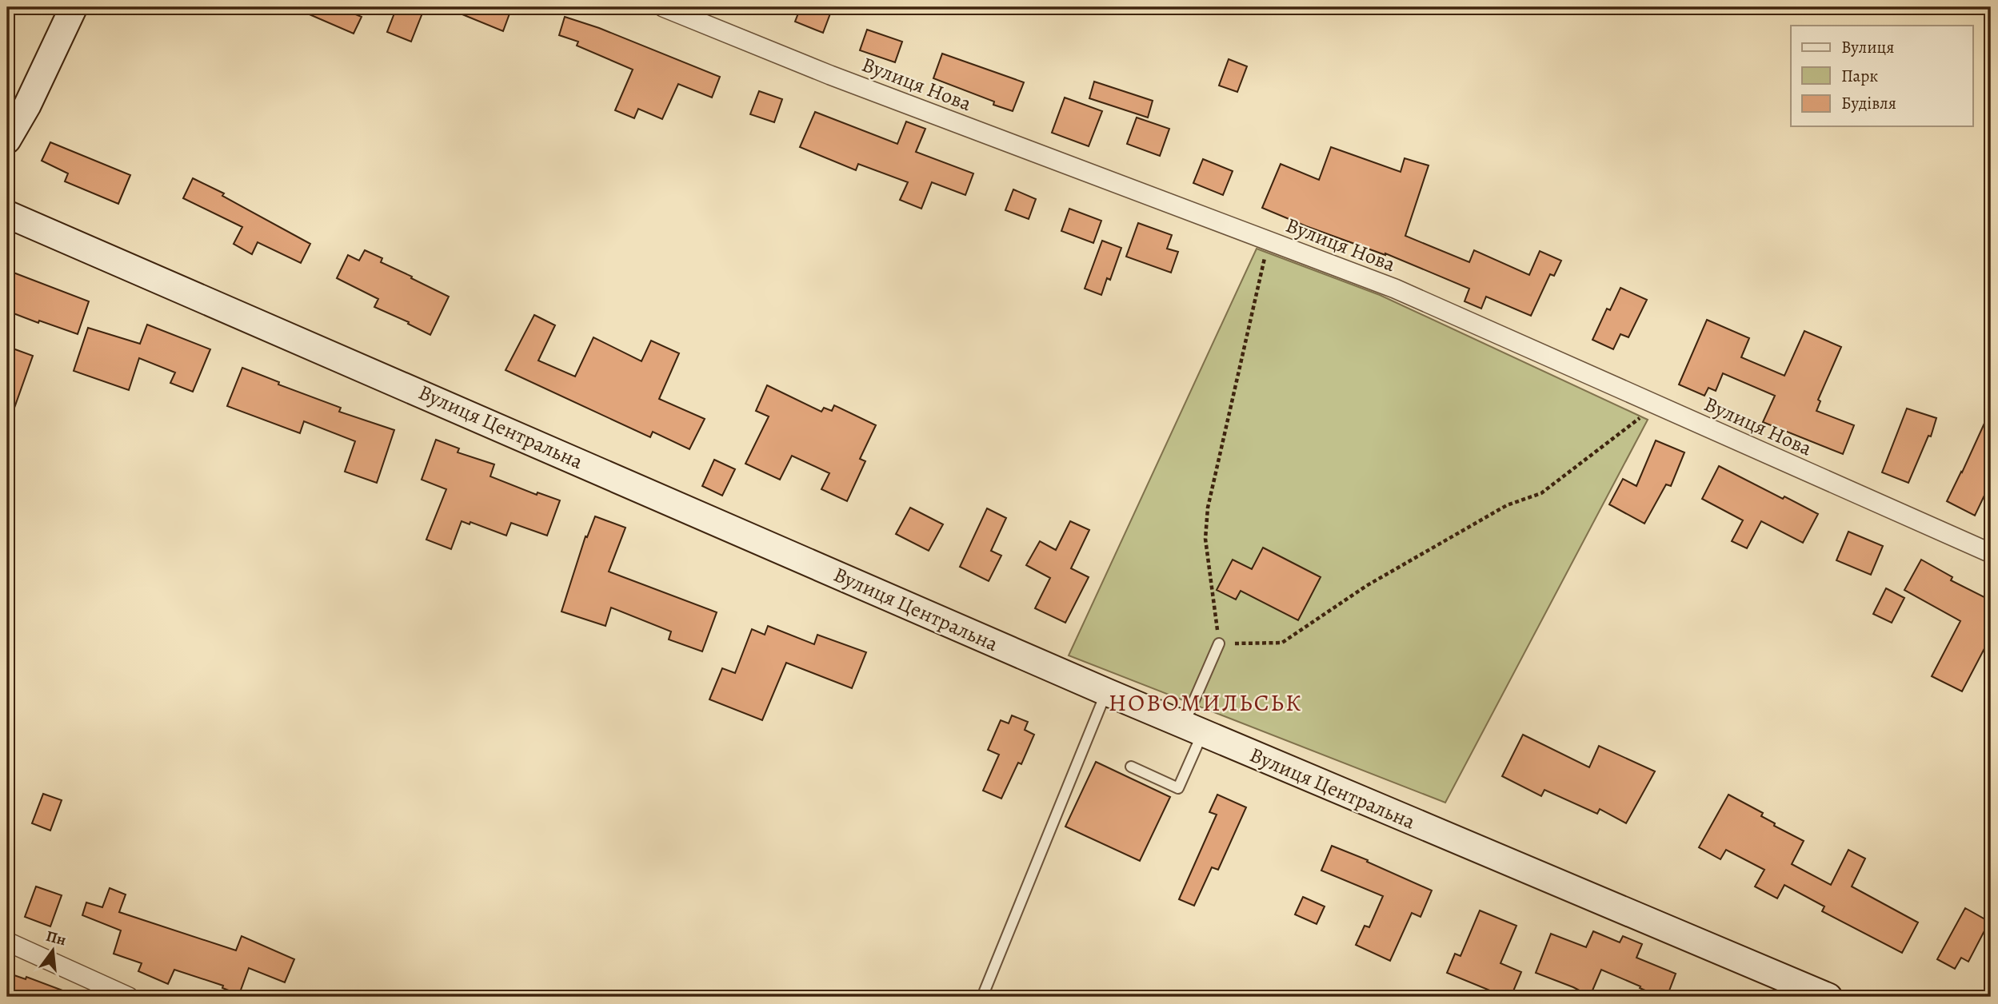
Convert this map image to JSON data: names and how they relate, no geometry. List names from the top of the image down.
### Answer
{
  "streets": {
    "street": ["Вулиця Нова", "Вулиця Центральна"]
  },
  "districts": ["НОВОМИЛЬСЬК"],
  "legend": ["Вулиця", "Парк", "Будівля"],
  "north": "top"
}
